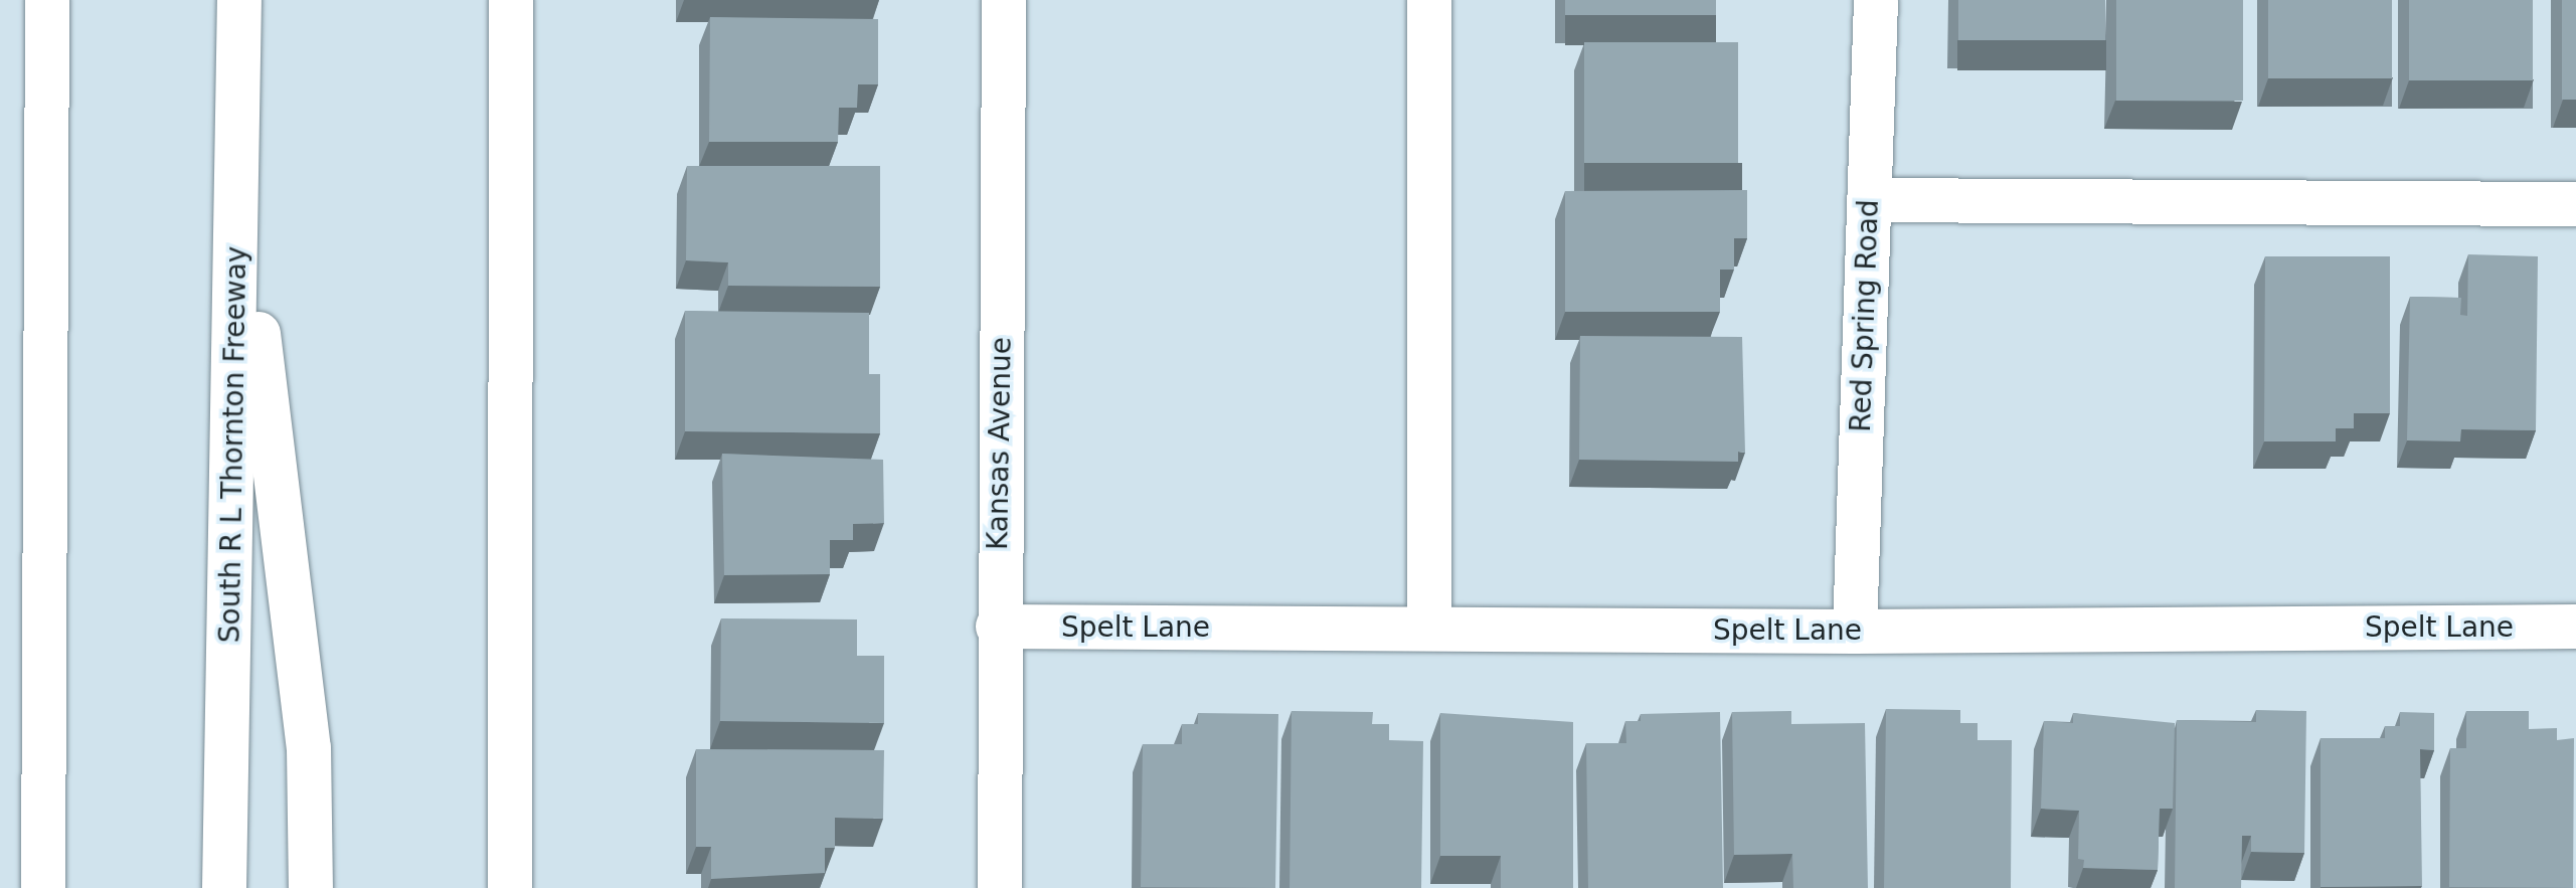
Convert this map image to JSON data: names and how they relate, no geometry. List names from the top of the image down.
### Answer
{
  "streets": {
    "main road": [
      "Red Spring Road",
      "Kansas Avenue",
      "South R L Thornton Freeway",
      "Spelt Lane"
    ]
  },
  "crossings": [
    ["Red Spring Road", "Spelt Lane"],
    ["Kansas Avenue", "Spelt Lane"]
  ]
}
